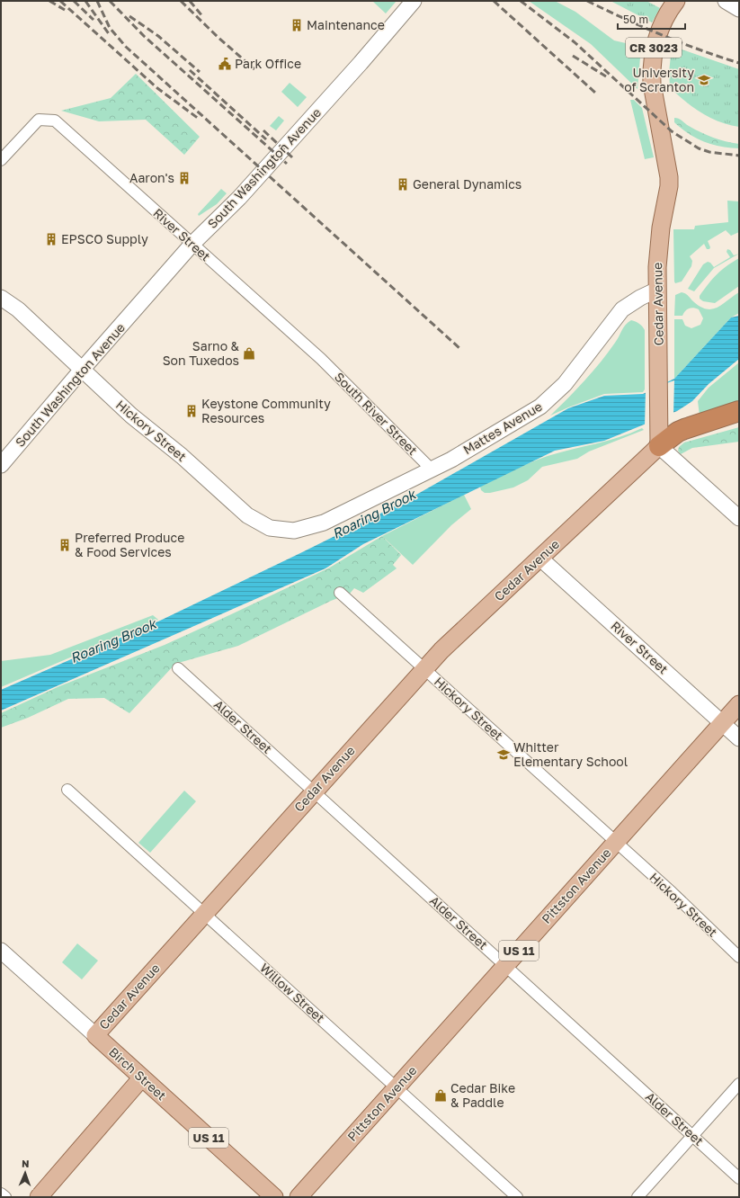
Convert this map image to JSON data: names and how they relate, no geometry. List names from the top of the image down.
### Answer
{
  "streets": {
    "main road": [
      "CR 3023",
      "Cedar Avenue",
      "Pittston Avenue",
      "US 11",
      "Birch Street"
    ],
    "street": [
      "South Washington Avenue",
      "River Street",
      "South River Street",
      "Mattes Avenue",
      "Hickory Street",
      "Alder Street",
      "Willow Street"
    ]
  },
  "crossings": [
    ["South Washington Avenue", "River Street"],
    ["South Washington Avenue", "Hickory Street"],
    ["River Street", "Cedar Avenue"],
    ["River Street", "South River Street"],
    ["River Street", "Pittston Avenue"],
    ["Cedar Avenue", "Mattes Avenue"],
    ["Cedar Avenue", "Hickory Street"],
    ["Cedar Avenue", "Alder Street"],
    ["Cedar Avenue", "Willow Street"],
    ["Cedar Avenue", "Birch Street"],
    ["South River Street", "Mattes Avenue"],
    ["Mattes Avenue", "Hickory Street"],
    ["Hickory Street", "Pittston Avenue"],
    ["Alder Street", "Pittston Avenue"],
    ["Pittston Avenue", "Willow Street"]
  ],
  "water": ["Roaring Brook"],
  "places": {
    "building": [
      "Maintenance",
      "Aaron's",
      "General Dynamics",
      "EPSCO Supply",
      "Keystone Community Resources",
      "Preferred Produce & Food Services"
    ],
    "public building": ["Park Office"],
    "school or university": ["University of Scranton", "Whitter Elementary School"],
    "shop": ["Sarno & Son Tuxedos", "Cedar Bike & Paddle"]
  },
  "scale_bar": "50 m",
  "north": "top"
}
